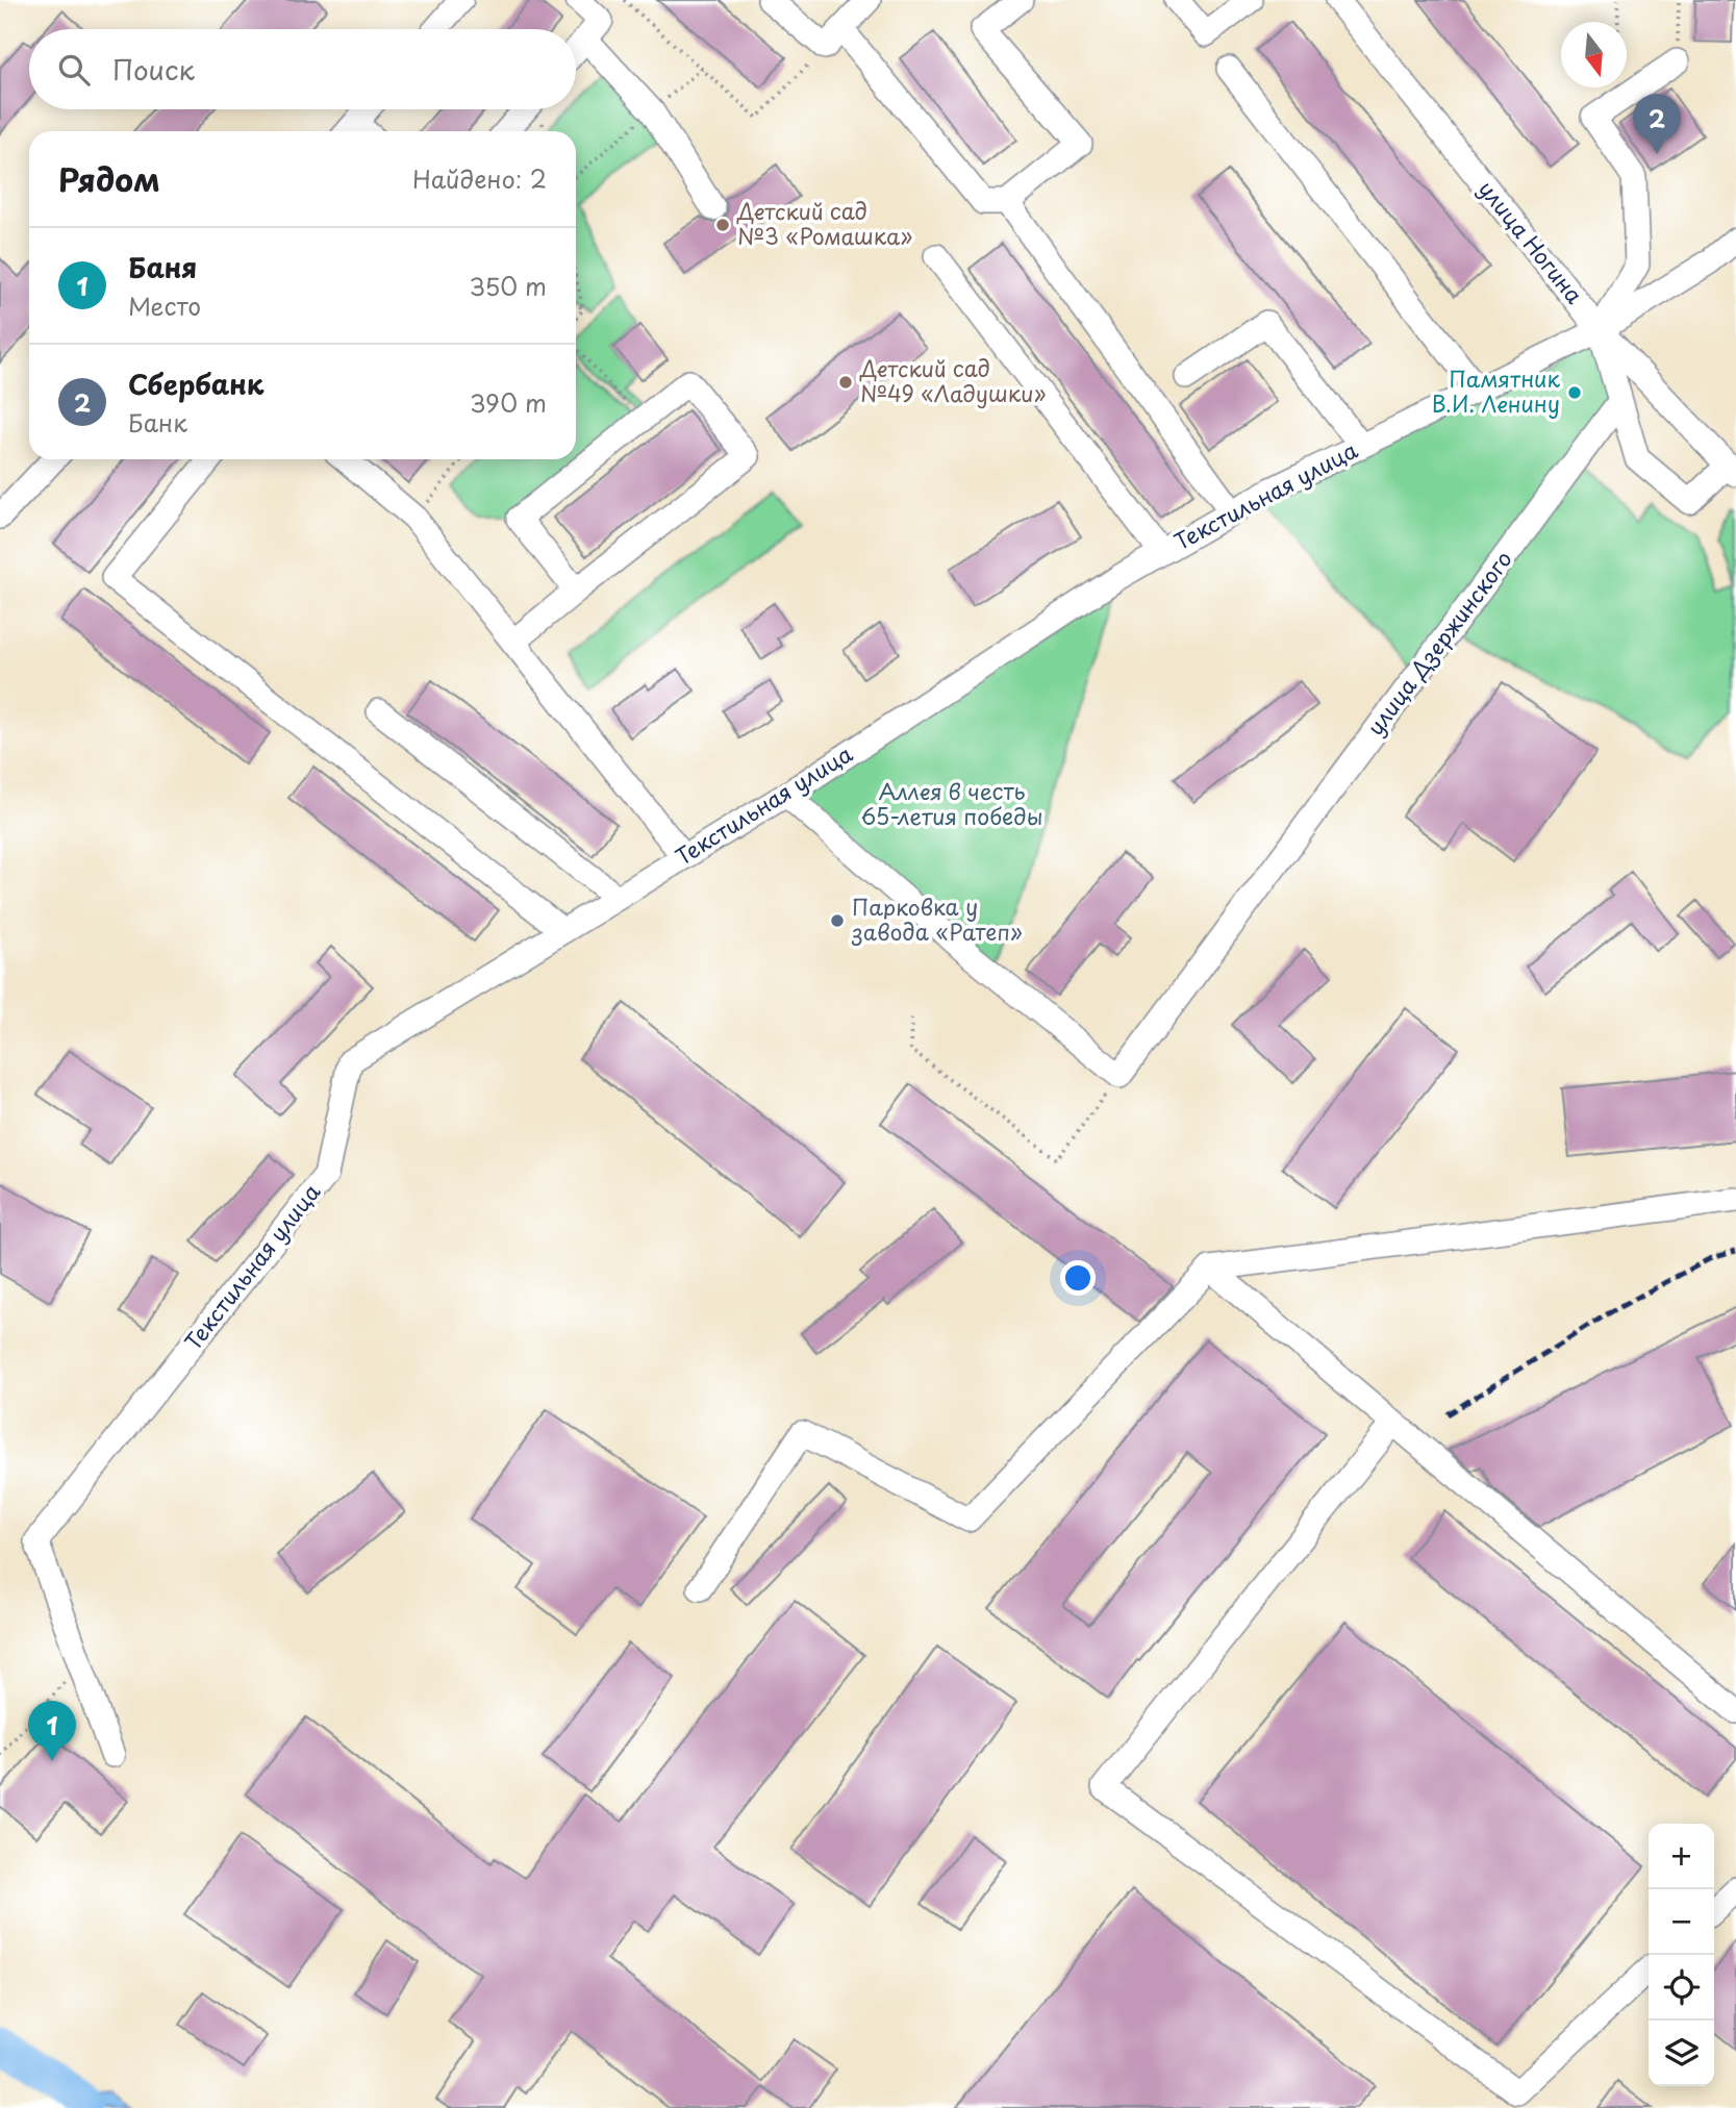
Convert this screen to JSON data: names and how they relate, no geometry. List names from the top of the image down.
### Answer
{
  "streets": {
    "street": ["улица Ногина", "Текстильная улица", "улица Дзержинского"]
  },
  "crossings": [
    ["улица Ногина", "Текстильная улица"]
  ],
  "parks": ["Аллея в честь 65-летия победы"],
  "places": [
    "Детский сад №3 «Ромашка»",
    "Детский сад №49 «Ладушки»",
    "Памятник В.И. Ленину",
    "Парковка у завода «Ратеп»"
  ],
  "north": "bottom",
  "page": {
    "search": "Поиск",
    "pins": ["2", "1"],
    "heading": ["Рядом", "Найдено: 2"],
    "list": [
      {
        "mark": "1",
        "name": "Баня",
        "note": "Место",
        "value": "350 m"
      },
      {
        "mark": "2",
        "name": "Сбербанк",
        "note": "Банк",
        "value": "390 m"
      }
    ],
    "map_buttons": ["+", "−"]
  }
}
